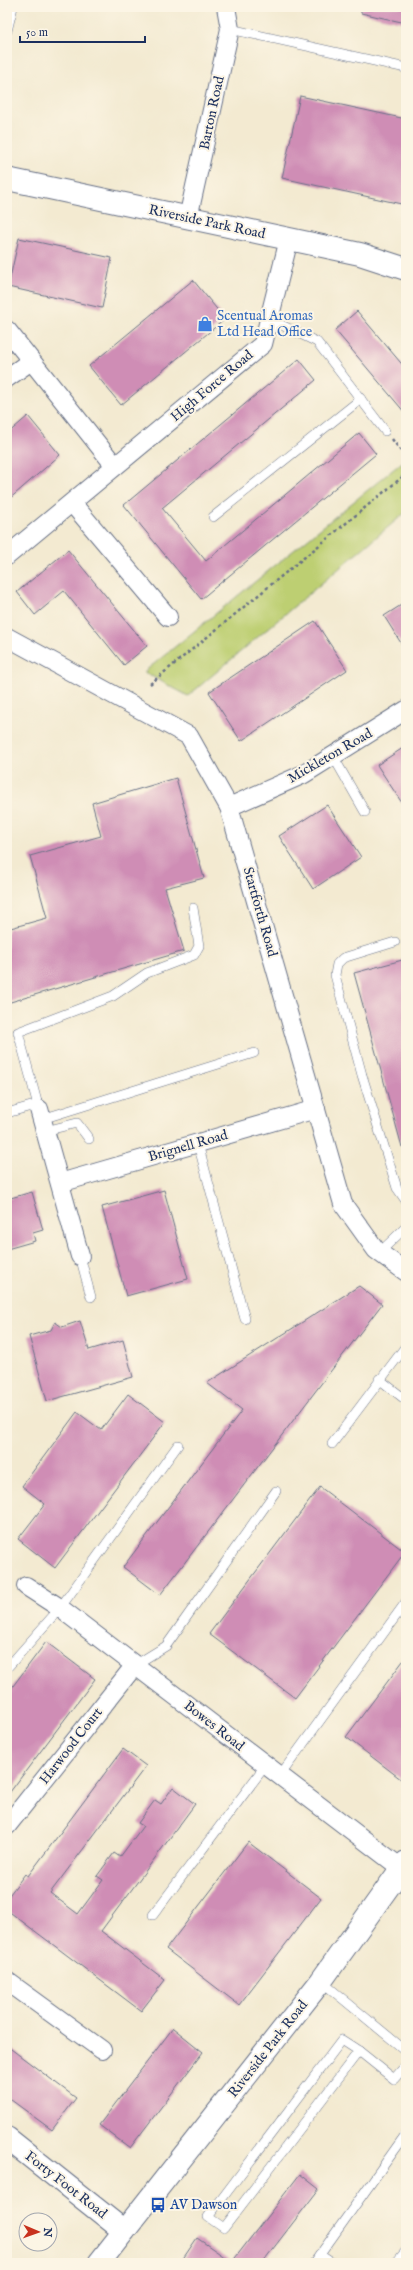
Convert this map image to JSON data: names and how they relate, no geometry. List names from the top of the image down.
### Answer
{
  "streets": {
    "street": [
      "Barton Road",
      "Riverside Park Road",
      "High Force Road",
      "Mickleton Road",
      "Startforth Road",
      "Brignell Road",
      "Bowes Road",
      "Harwood Court",
      "Forty Foot Road"
    ]
  },
  "crossings": [
    ["Barton Road", "Riverside Park Road"],
    ["Riverside Park Road", "High Force Road"],
    ["Riverside Park Road", "Bowes Road"],
    ["Riverside Park Road", "Forty Foot Road"],
    ["Mickleton Road", "Startforth Road"],
    ["Startforth Road", "Brignell Road"],
    ["Bowes Road", "Harwood Court"]
  ],
  "places": {
    "shop": ["Scentual Aromas Ltd Head Office"],
    "bus stop": ["AV Dawson"]
  },
  "scale_bar": "50 m",
  "north": "right"
}
